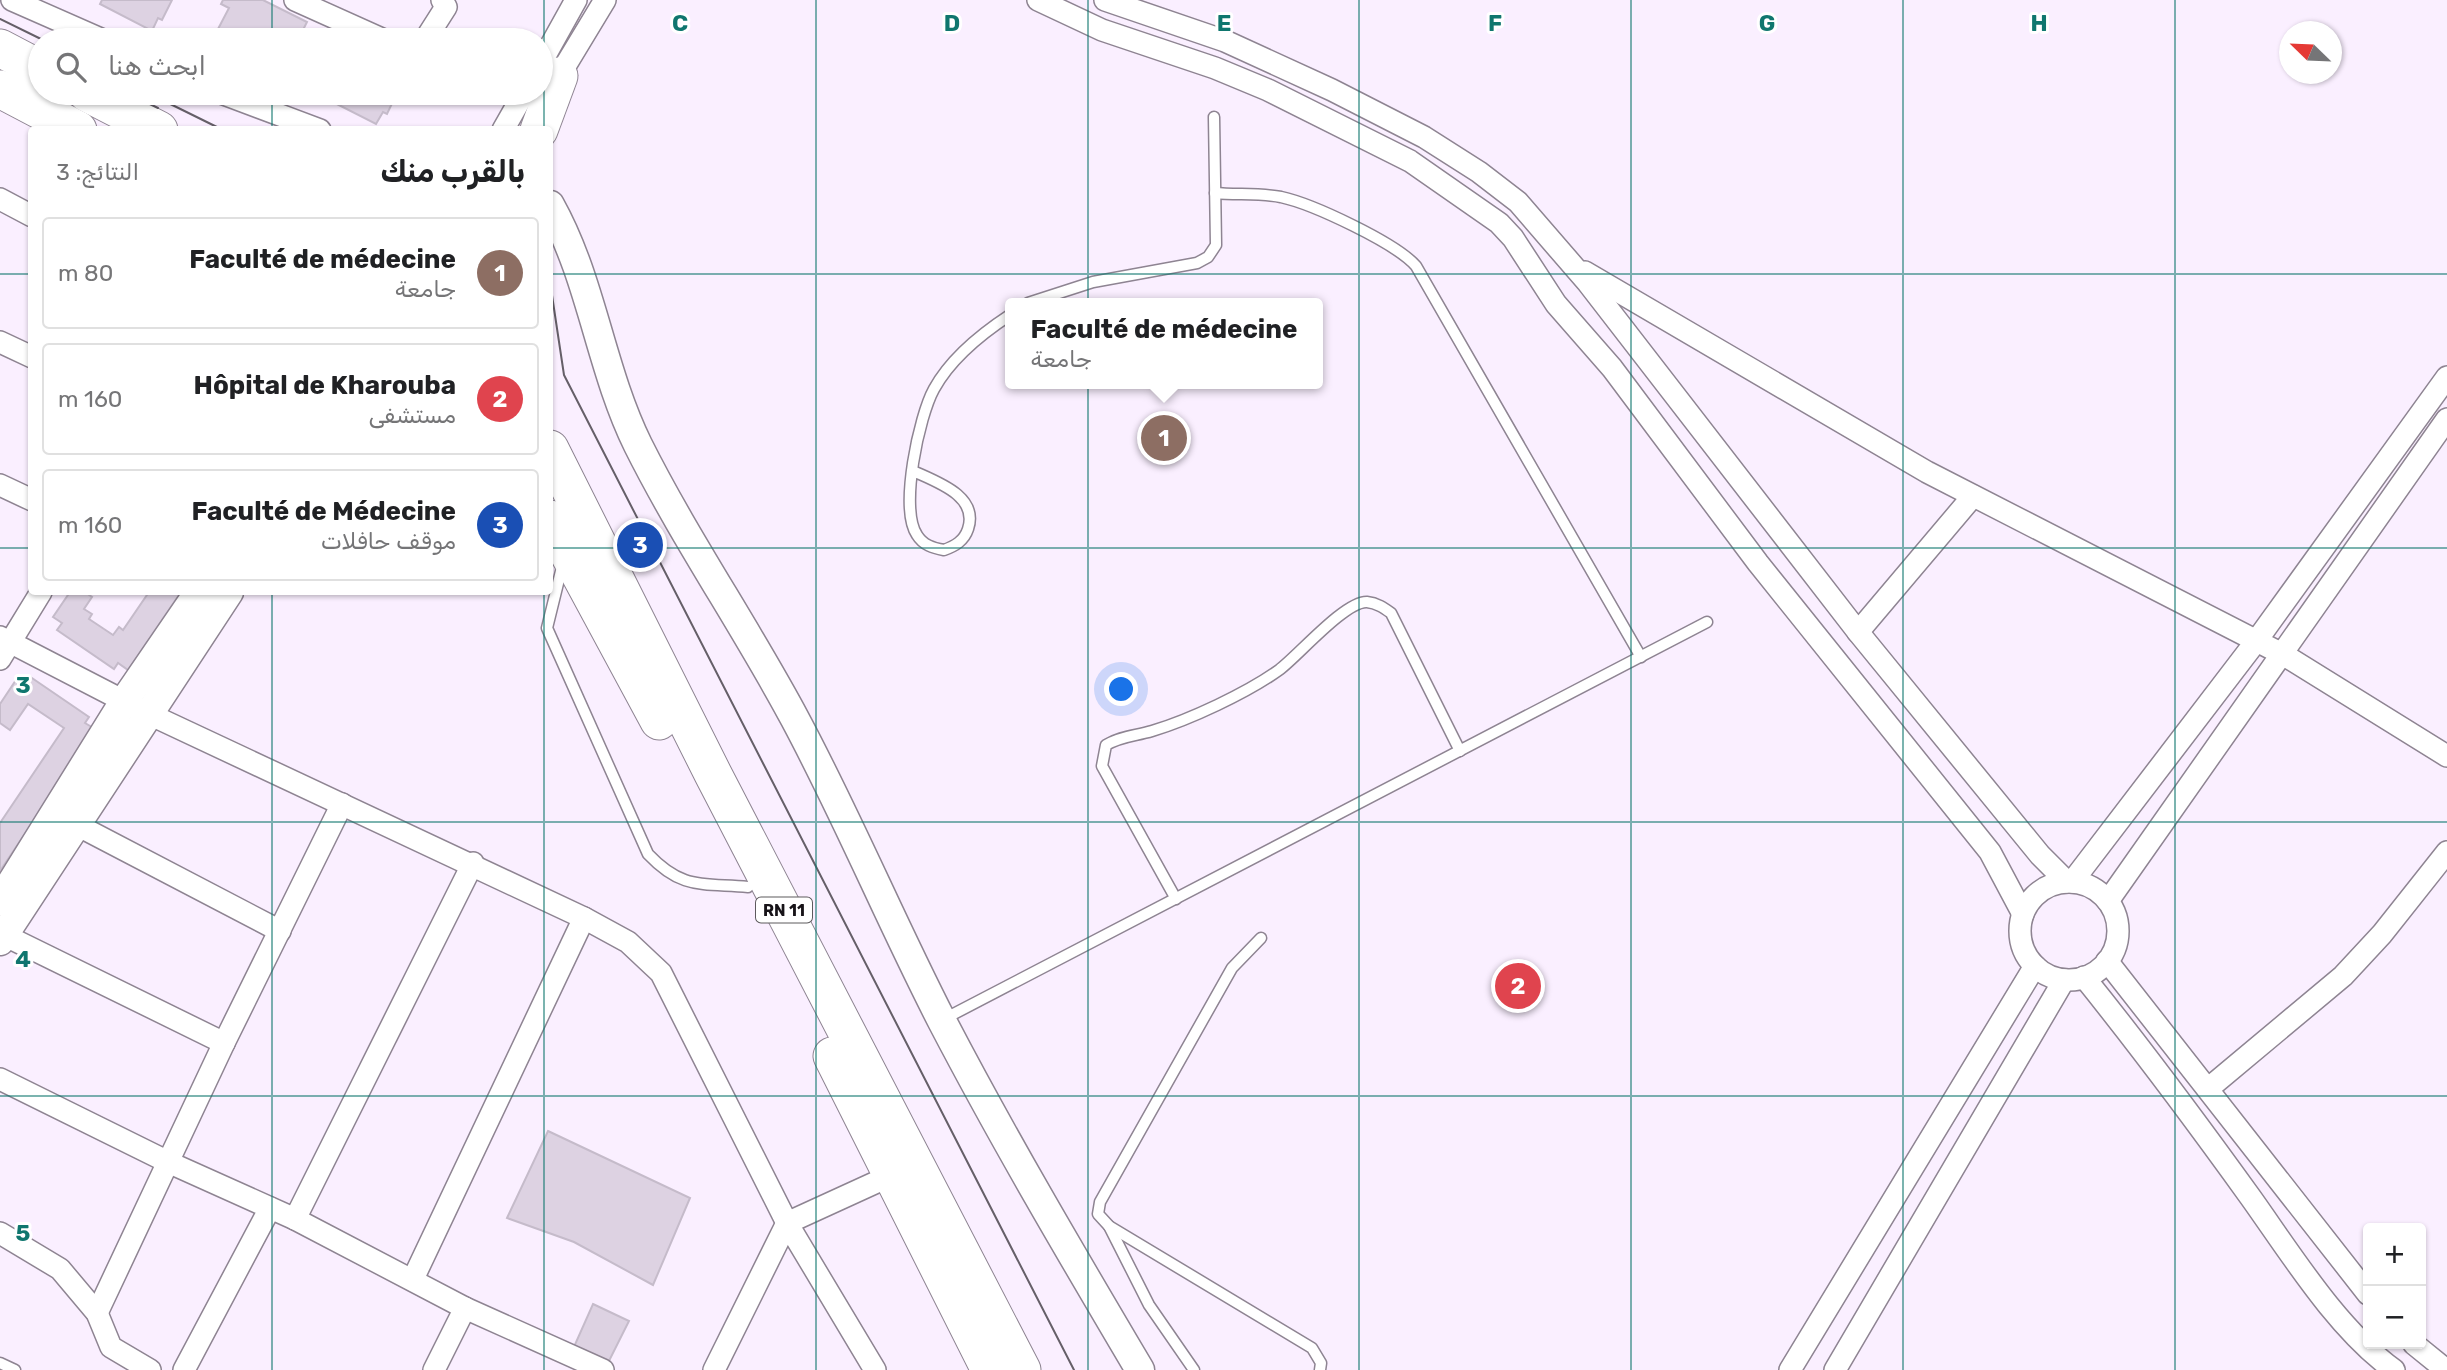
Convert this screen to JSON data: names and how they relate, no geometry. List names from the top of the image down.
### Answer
{
  "streets": {
    "highway": ["RN 11"]
  },
  "north": "top left",
  "page": {
    "search": "ابحث هنا",
    "heading": ["بالقرب منك", "النتائج: 3"],
    "list": [
      {
        "mark": "1",
        "name": "Faculté de médecine",
        "note": "جامعة",
        "value": "80 m"
      },
      {
        "mark": "2",
        "name": "Hôpital de Kharouba",
        "note": "مستشفى",
        "value": "160 m"
      },
      {
        "mark": "3",
        "name": "Faculté de Médecine",
        "note": "موقف حافلات",
        "value": "160 m"
      }
    ],
    "popup": ["Faculté de médecine", "جامعة"],
    "pins": ["1", "3", "2"],
    "map_buttons": ["+", "−"]
  },
  "grid": {
    "columns": [
      "C",
      "D",
      "E",
      "F",
      "G",
      "H"
    ],
    "rows": ["3", "4", "5"]
  }
}
